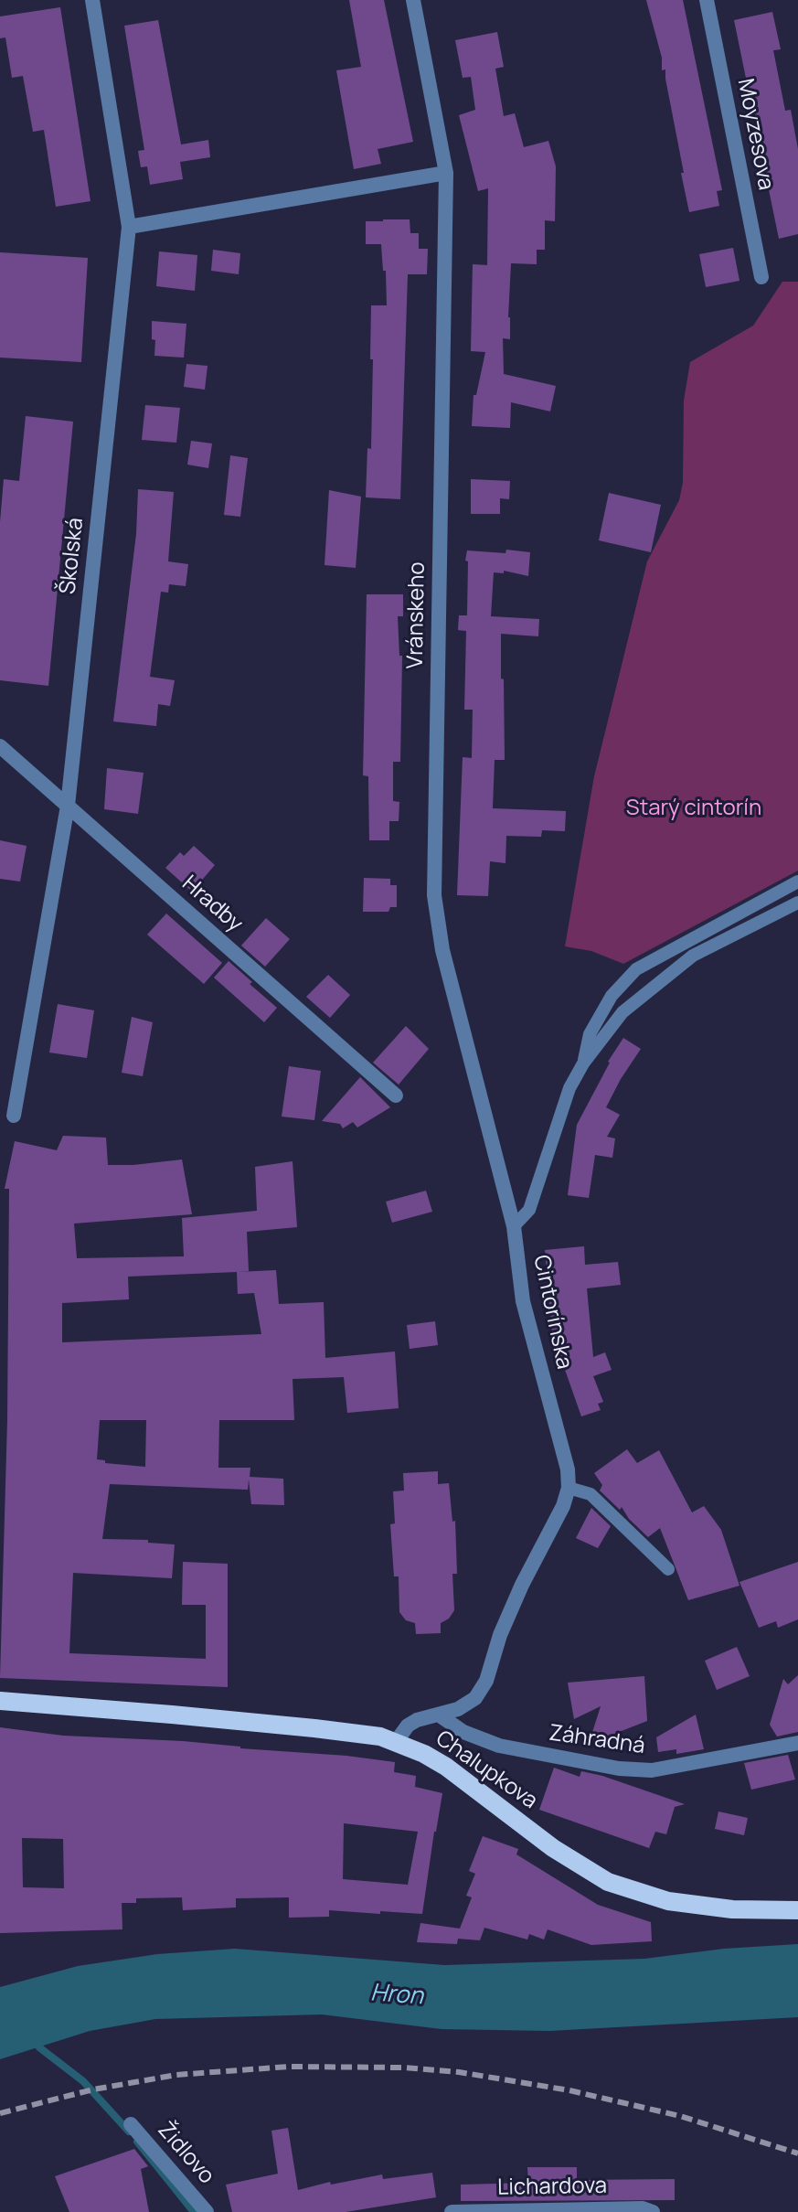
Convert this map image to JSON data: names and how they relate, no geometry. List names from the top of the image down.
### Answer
{
  "streets": {
    "main road": ["Chalupkova"],
    "street": [
      "Moyzesova",
      "Školská",
      "Vránskeho",
      "Hradby",
      "Cintorínska",
      "Záhradná",
      "Židlovo",
      "Lichardova"
    ]
  },
  "crossings": [
    ["Školská", "Hradby"],
    ["Vránskeho", "Cintorínska"]
  ],
  "water": ["Hron"],
  "parks": ["Starý cintorín"]
}
